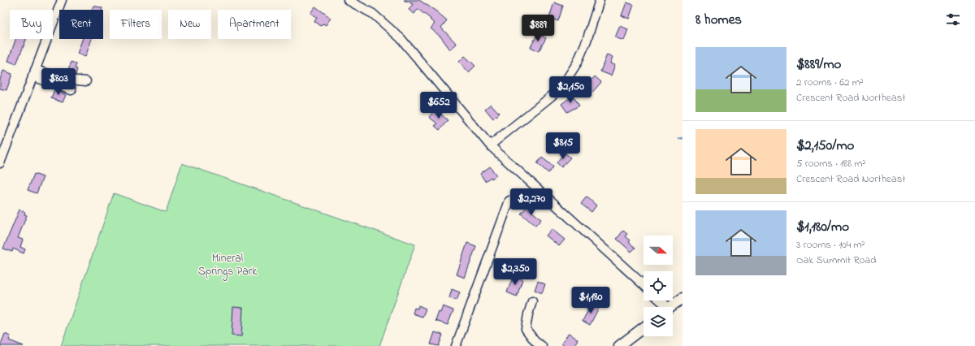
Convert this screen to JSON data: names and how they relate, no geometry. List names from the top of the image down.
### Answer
{
  "parks": ["Mineral Springs Park"],
  "north": "right",
  "page": {
    "heading": "8 homes",
    "chip": [
      "Buy",
      "Rent",
      "Filters",
      "New",
      "Apartment"
    ],
    "price": [
      "$889",
      "$803",
      "$2,150",
      "$652",
      "$815",
      "$2,270",
      "$2,350",
      "$1,180"
    ],
    "list": [
      {
        "name": "$889/mo",
        "note": "2 rooms · 62 m² · Crescent Road Northeast"
      },
      {
        "name": "$2,150/mo",
        "note": "5 rooms · 188 m² · Crescent Road Northeast"
      },
      {
        "name": "$1,180/mo",
        "note": "3 rooms · 104 m² · Oak Summit Road"
      }
    ]
  }
}
